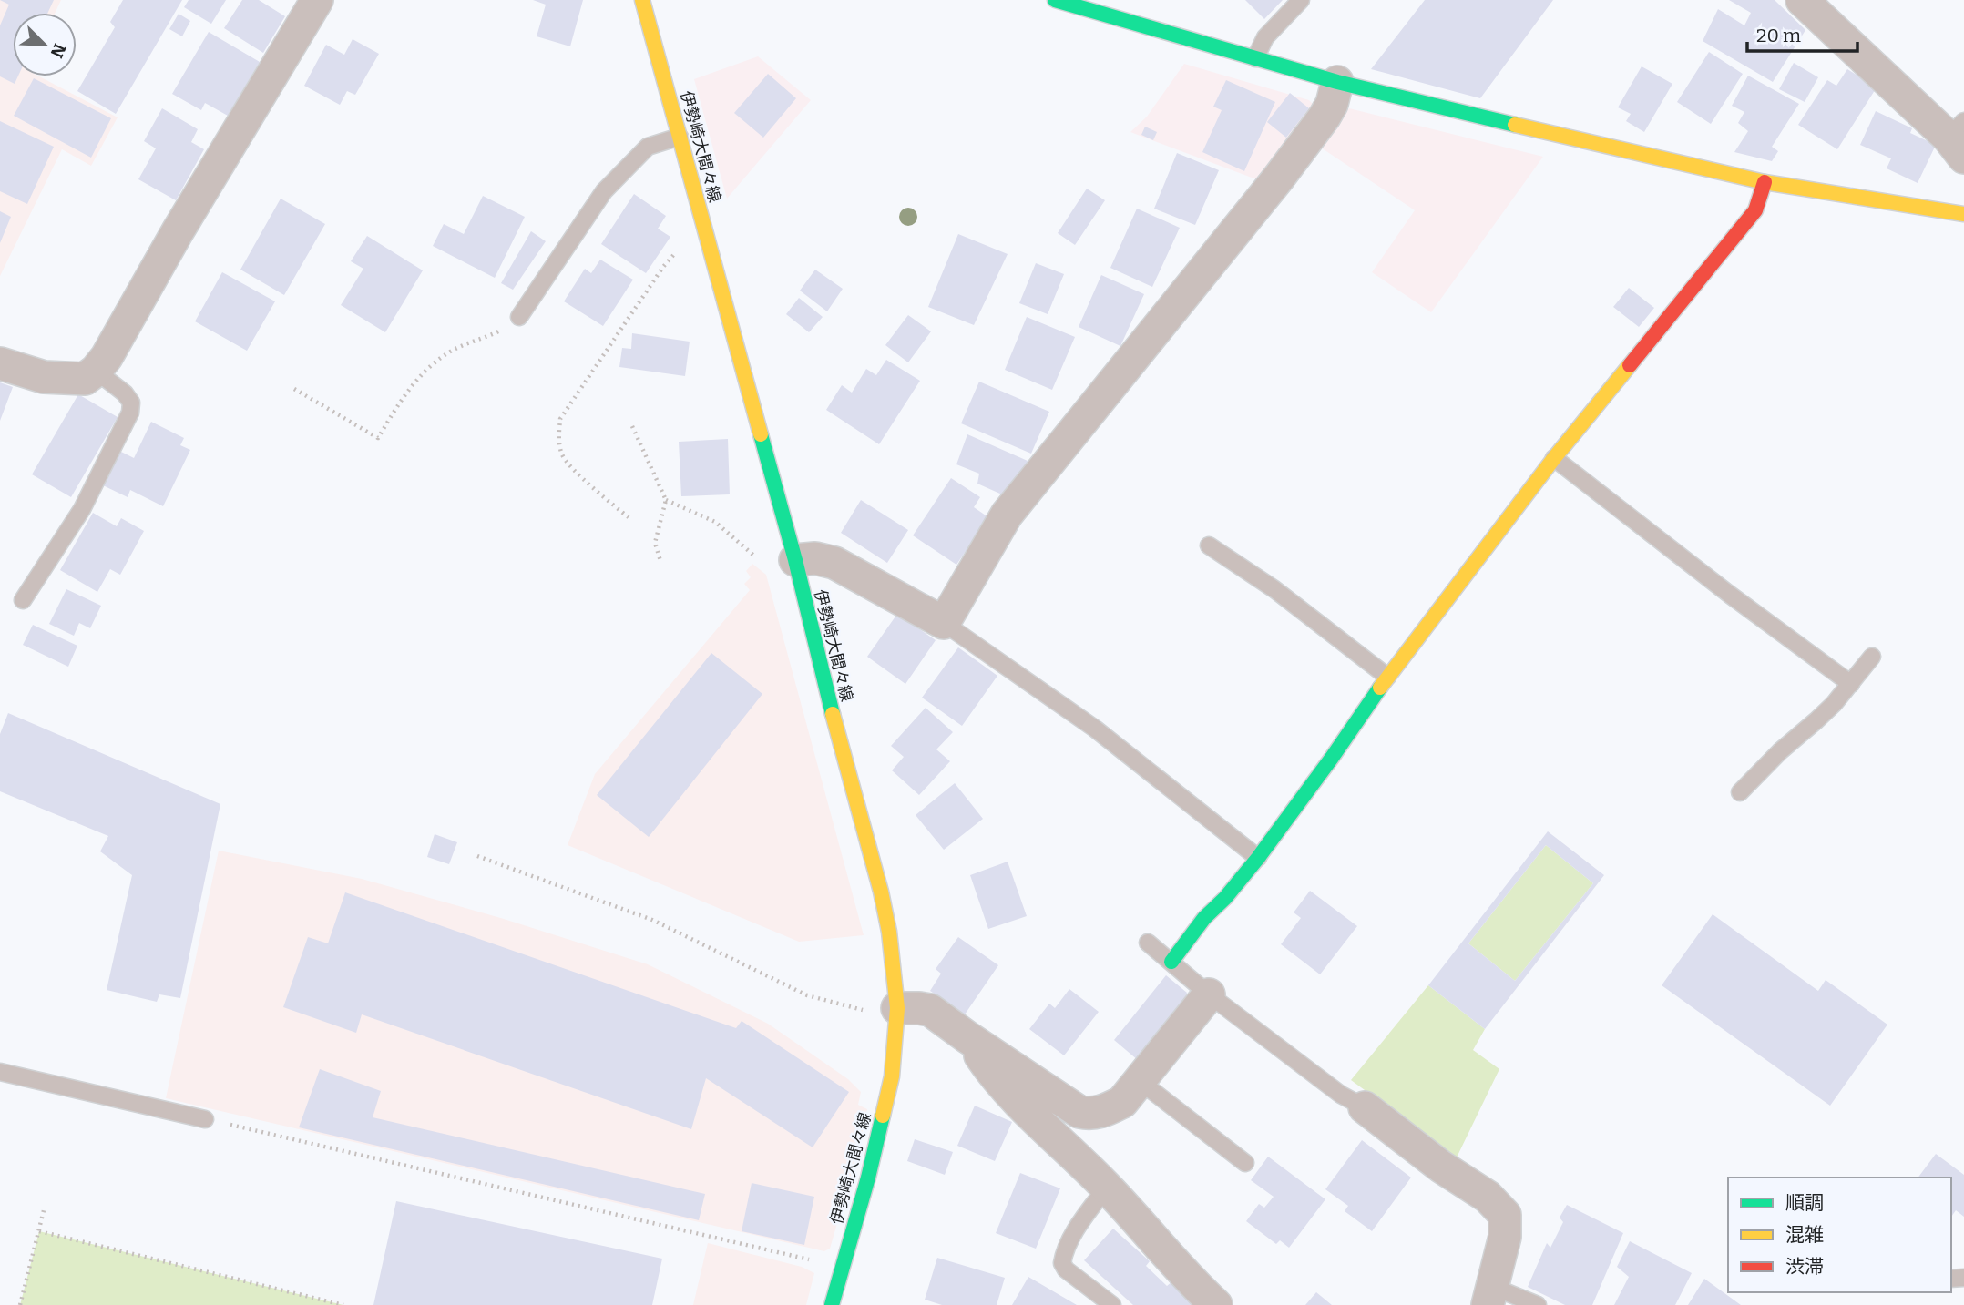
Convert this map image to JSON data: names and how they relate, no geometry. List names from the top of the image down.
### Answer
{
  "streets": {
    "street": ["伊勢崎大間々線"]
  },
  "legend": ["順調", "混雑", "渋滞"],
  "scale_bar": "20 m",
  "north": "bottom right"
}
